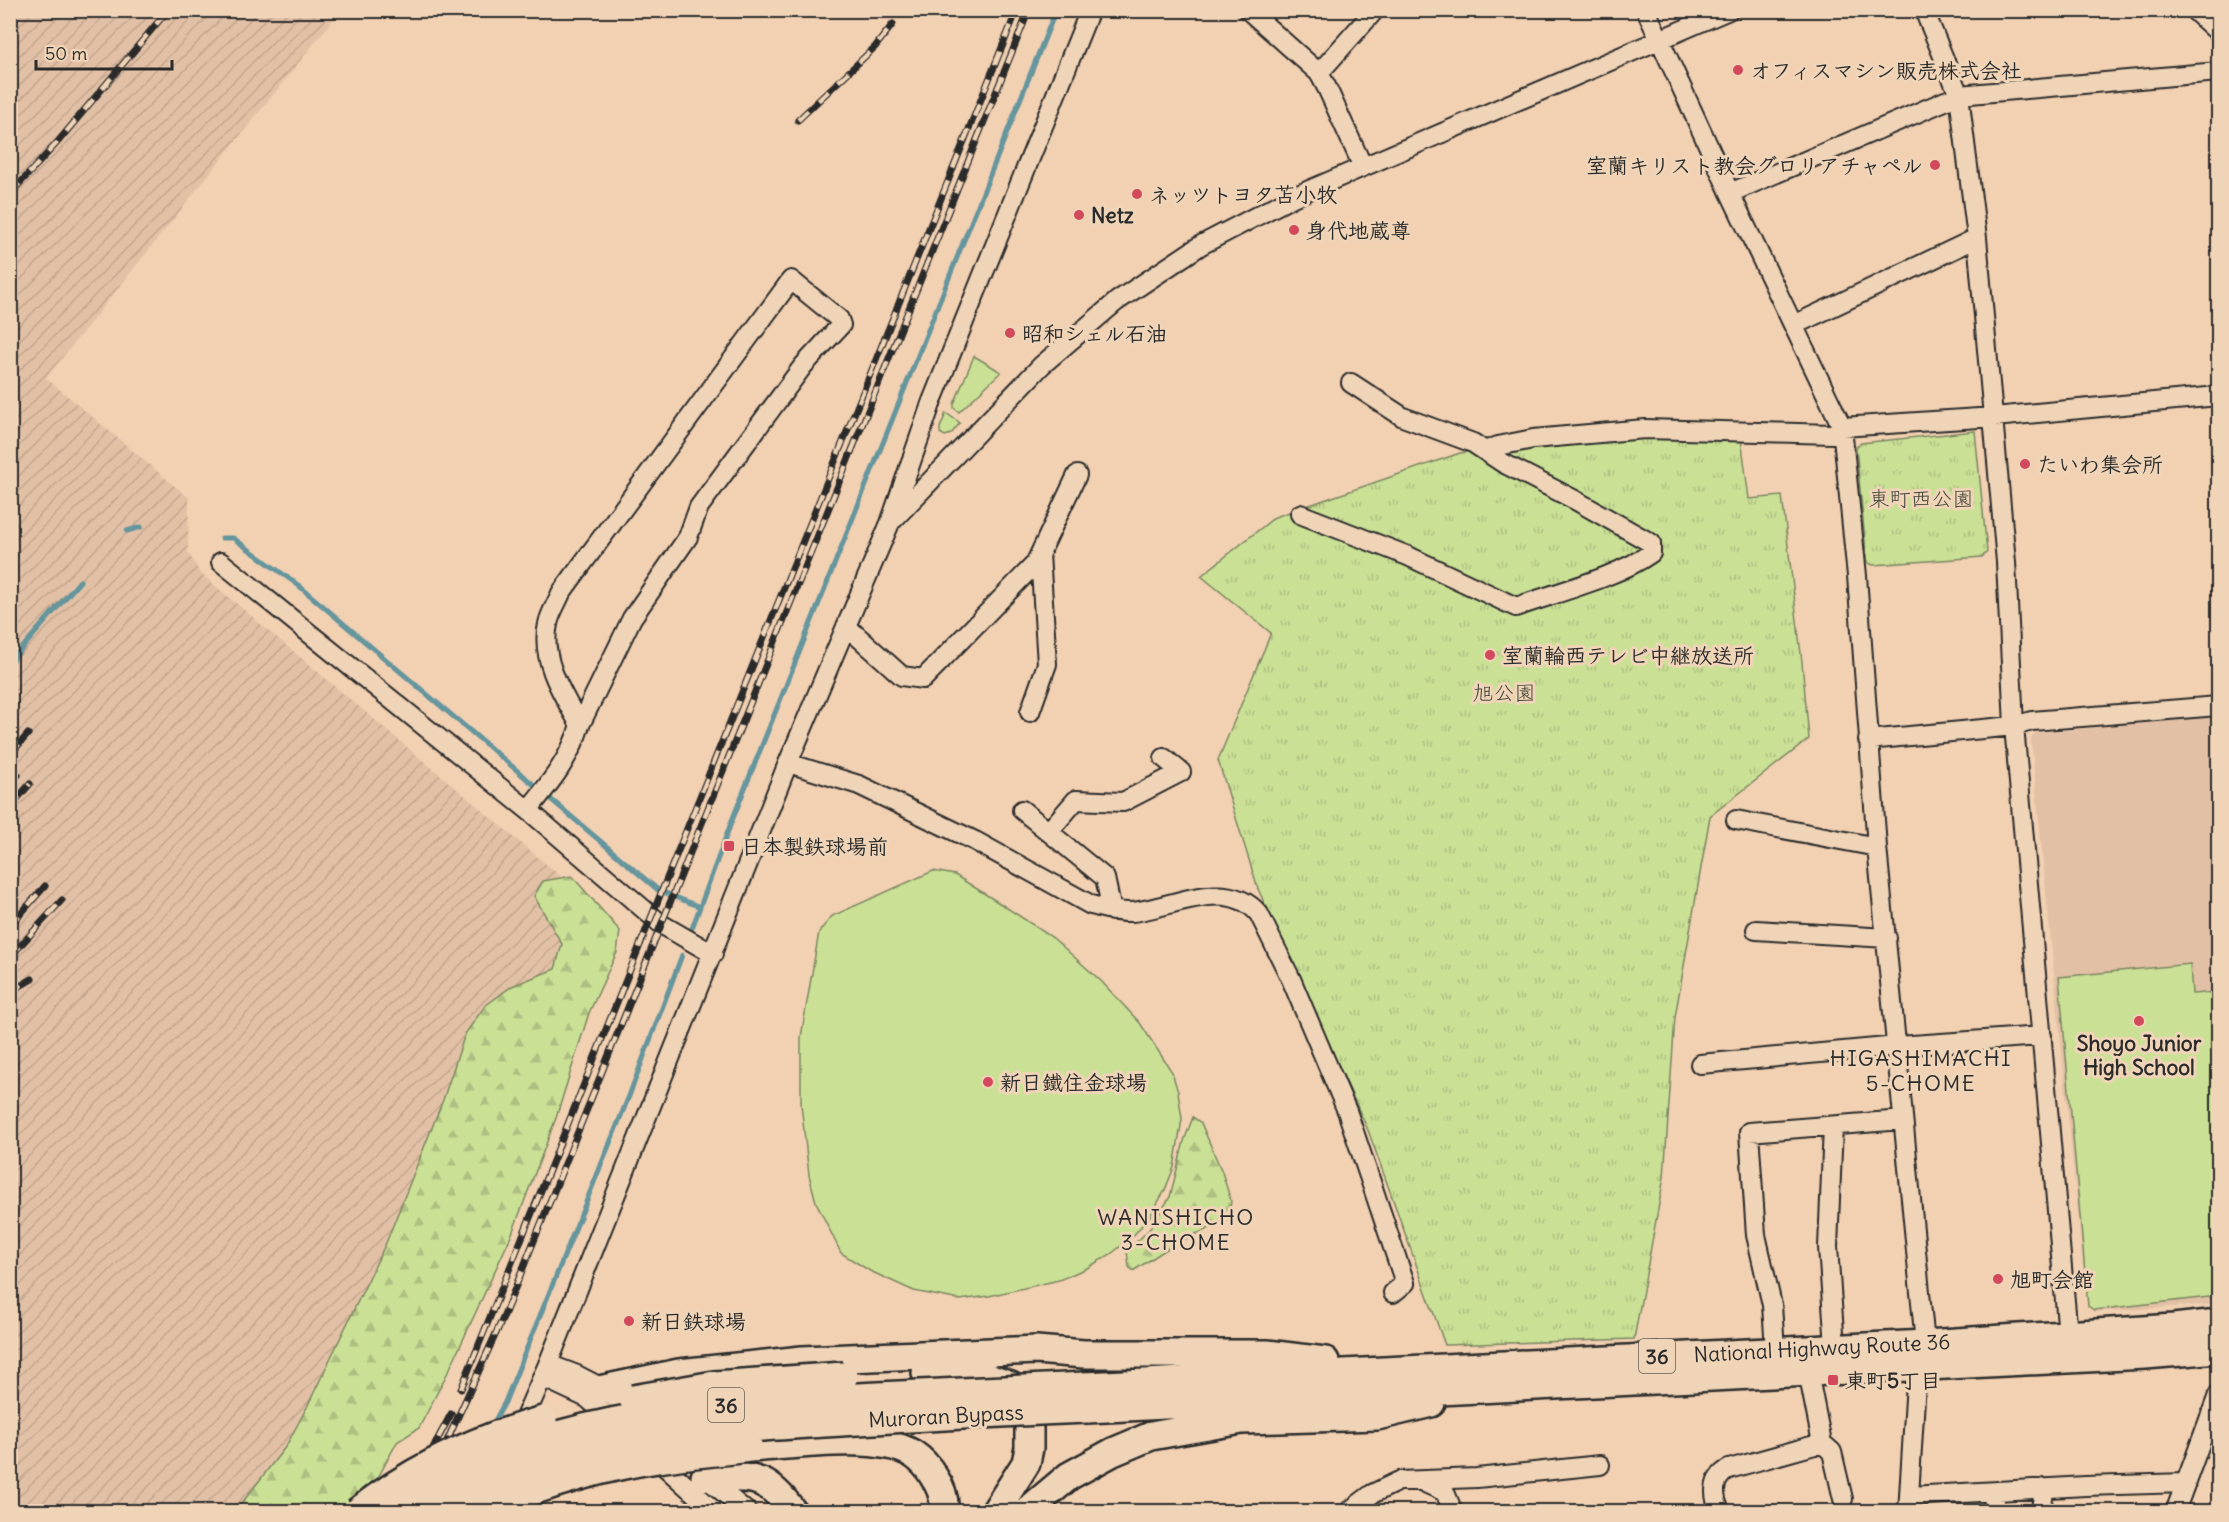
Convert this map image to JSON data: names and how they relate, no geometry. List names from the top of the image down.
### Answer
{
  "streets": {
    "highway": ["National Highway Route 36", "36", "Muroran Bypass"]
  },
  "crossings": [
    ["National Highway Route 36", "Muroran Bypass"]
  ],
  "districts": ["HIGASHIMACHI 5-CHOME", "WANISHICHO 3-CHOME"],
  "parks": ["東町西公園", "旭公園"],
  "places": {
    "other": [
      "オフィスマシン販売株式会社",
      "室蘭キリスト教会グロリアチャペル",
      "ネッツトヨタ苫小牧",
      "Netz",
      "身代地蔵尊",
      "昭和シェル石油",
      "たいわ集会所",
      "室蘭輪西テレビ中継放送所",
      "Shoyo Junior High School",
      "新日鐵住金球場",
      "旭町会館",
      "新日鉄球場"
    ],
    "transit": ["日本製鉄球場前", "東町5丁目"]
  },
  "scale_bar": "50 m"
}
